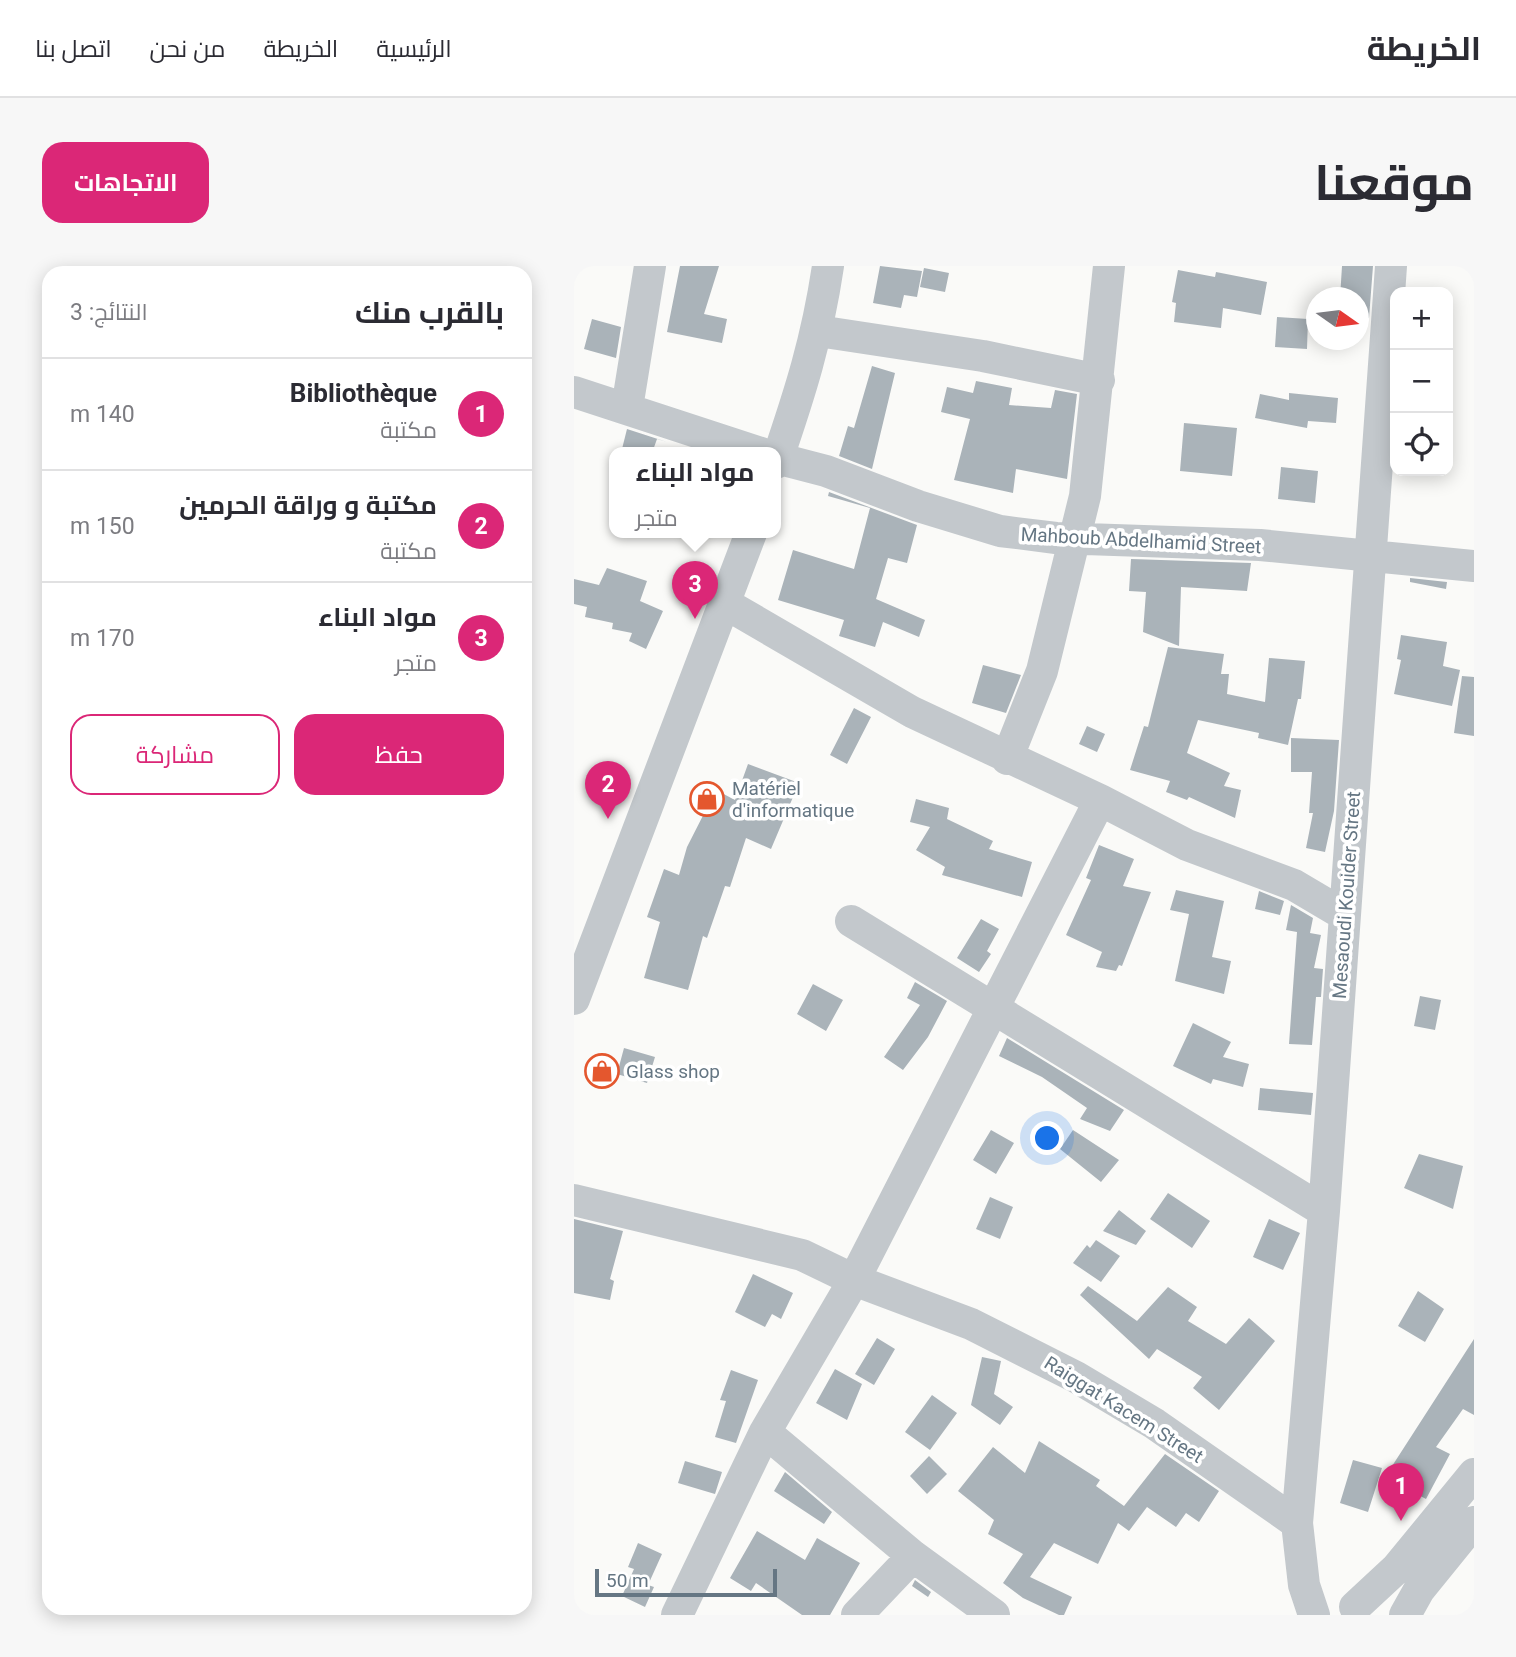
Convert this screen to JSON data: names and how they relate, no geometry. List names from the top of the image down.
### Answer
{
  "streets": {
    "street": ["Mahboub Abdelhamid Street", "Mesaoudi Kouider Street", "Raiggat Kacem Street"]
  },
  "crossings": [
    ["Mahboub Abdelhamid Street", "Mesaoudi Kouider Street"],
    ["Mesaoudi Kouider Street", "Raiggat Kacem Street"]
  ],
  "places": {
    "shop": ["Matériel d'informatique", "Glass shop"]
  },
  "scale_bar": "50 m",
  "north": "right",
  "page": {
    "header": "الخريطة",
    "nav": [
      "الرئيسية",
      "الخريطة",
      "من نحن",
      "اتصل بنا"
    ],
    "title": "موقعنا",
    "buttons": [
      "الاتجاهات",
      ["حفظ", "مشاركة"]
    ],
    "heading": ["بالقرب منك", "النتائج: 3"],
    "map_buttons": ["+", "−"],
    "list": [
      {
        "mark": "1",
        "name": "Bibliothèque",
        "note": "مكتبة",
        "value": "140 m"
      },
      {
        "mark": "2",
        "name": "مكتبة و وراقة الحرمين",
        "note": "مكتبة",
        "value": "150 m"
      },
      {
        "mark": "3",
        "name": "مواد البناء",
        "note": "متجر",
        "value": "170 m"
      }
    ],
    "popup": ["مواد البناء", "متجر"],
    "pins": ["3", "2", "1"],
    "scale": "50 m"
  }
}
